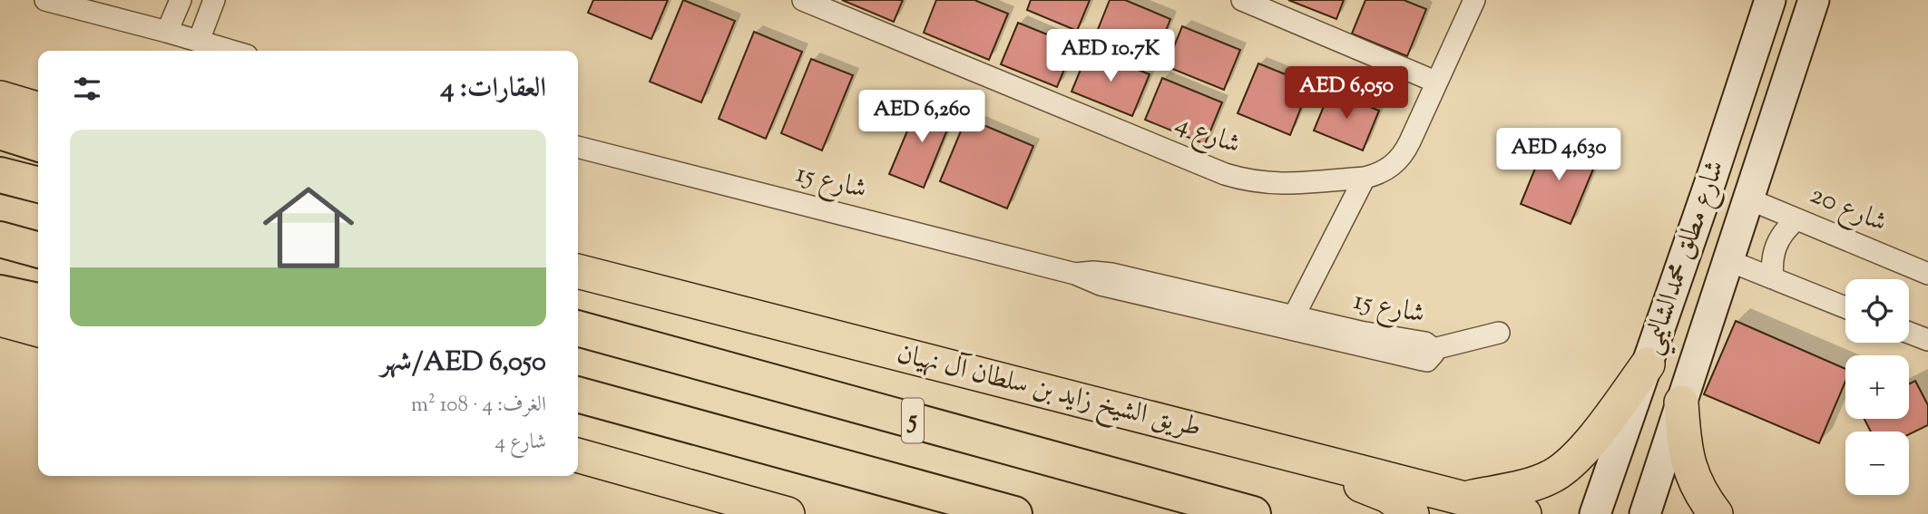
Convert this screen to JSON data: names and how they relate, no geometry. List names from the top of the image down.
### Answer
{
  "streets": {
    "highway": ["5"],
    "main road": ["طريق الشيخ زايد بن سلطان آل نهيان"],
    "street": [
      "شارع 4",
      "شارع 15",
      "شارع 20",
      "شارع مطلق محمدالشاليمي"
    ]
  },
  "crossings": [
    ["شارع 20", "شارع مطلق محمدالشاليمي"]
  ],
  "page": {
    "price": [
      "AED 10.7K",
      "AED 6,050",
      "AED 6,260",
      "AED 4,630"
    ],
    "heading": "العقارات: 4",
    "list": [
      {
        "name": "AED 6,050/شهر",
        "note": "الغرف: 4 · 108 m² · شارع 4"
      }
    ],
    "map_buttons": ["+", "−"]
  }
}
